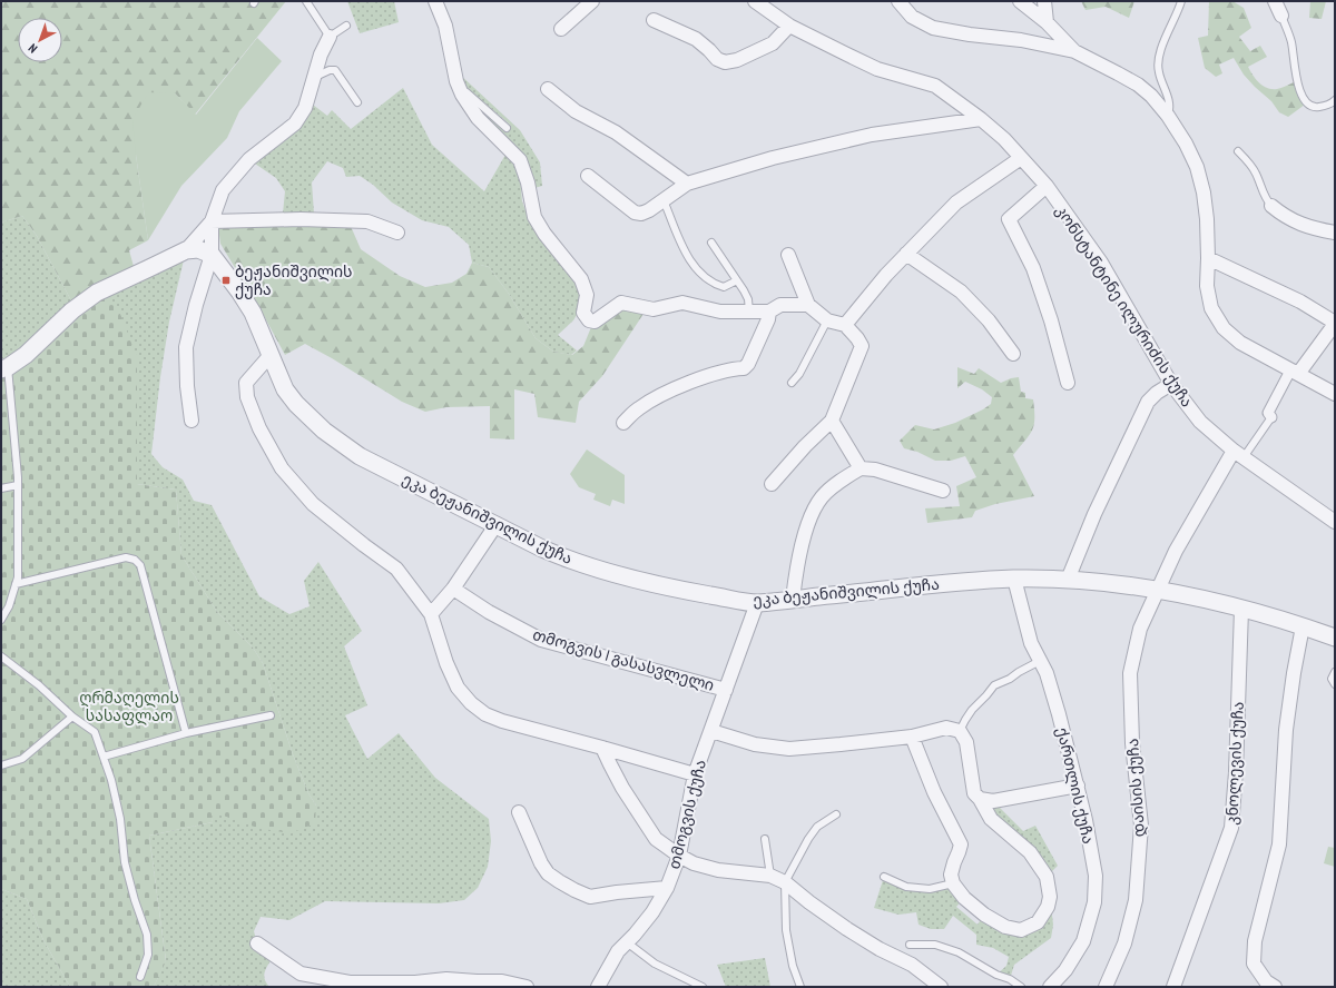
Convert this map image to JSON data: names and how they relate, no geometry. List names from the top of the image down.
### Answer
{
  "streets": {
    "street": [
      "კონსტანტინე ილურიძის ქუჩა",
      "ეკა ბეჟანიშვილის ქუჩა",
      "თმოგვის I გასასვლელი",
      "კნოლევის ქუჩა",
      "ქართლის ქუჩა",
      "დაისის ქუჩა",
      "თმოგვის ქუჩა"
    ]
  },
  "crossings": [
    ["კონსტანტინე ილურიძის ქუჩა", "დაისის ქუჩა"],
    ["ეკა ბეჟანიშვილის ქუჩა", "კნოლევის ქუჩა"],
    ["ეკა ბეჟანიშვილის ქუჩა", "ქართლის ქუჩა"],
    ["ეკა ბეჟანიშვილის ქუჩა", "დაისის ქუჩა"],
    ["ეკა ბეჟანიშვილის ქუჩა", "თმოგვის ქუჩა"],
    ["თმოგვის I გასასვლელი", "თმოგვის ქუჩა"]
  ],
  "parks": ["ღრმაღელის სასაფლაო"],
  "places": {
    "transit": ["ბეჟანიშვილის ქუჩა"]
  },
  "north": "bottom left"
}
